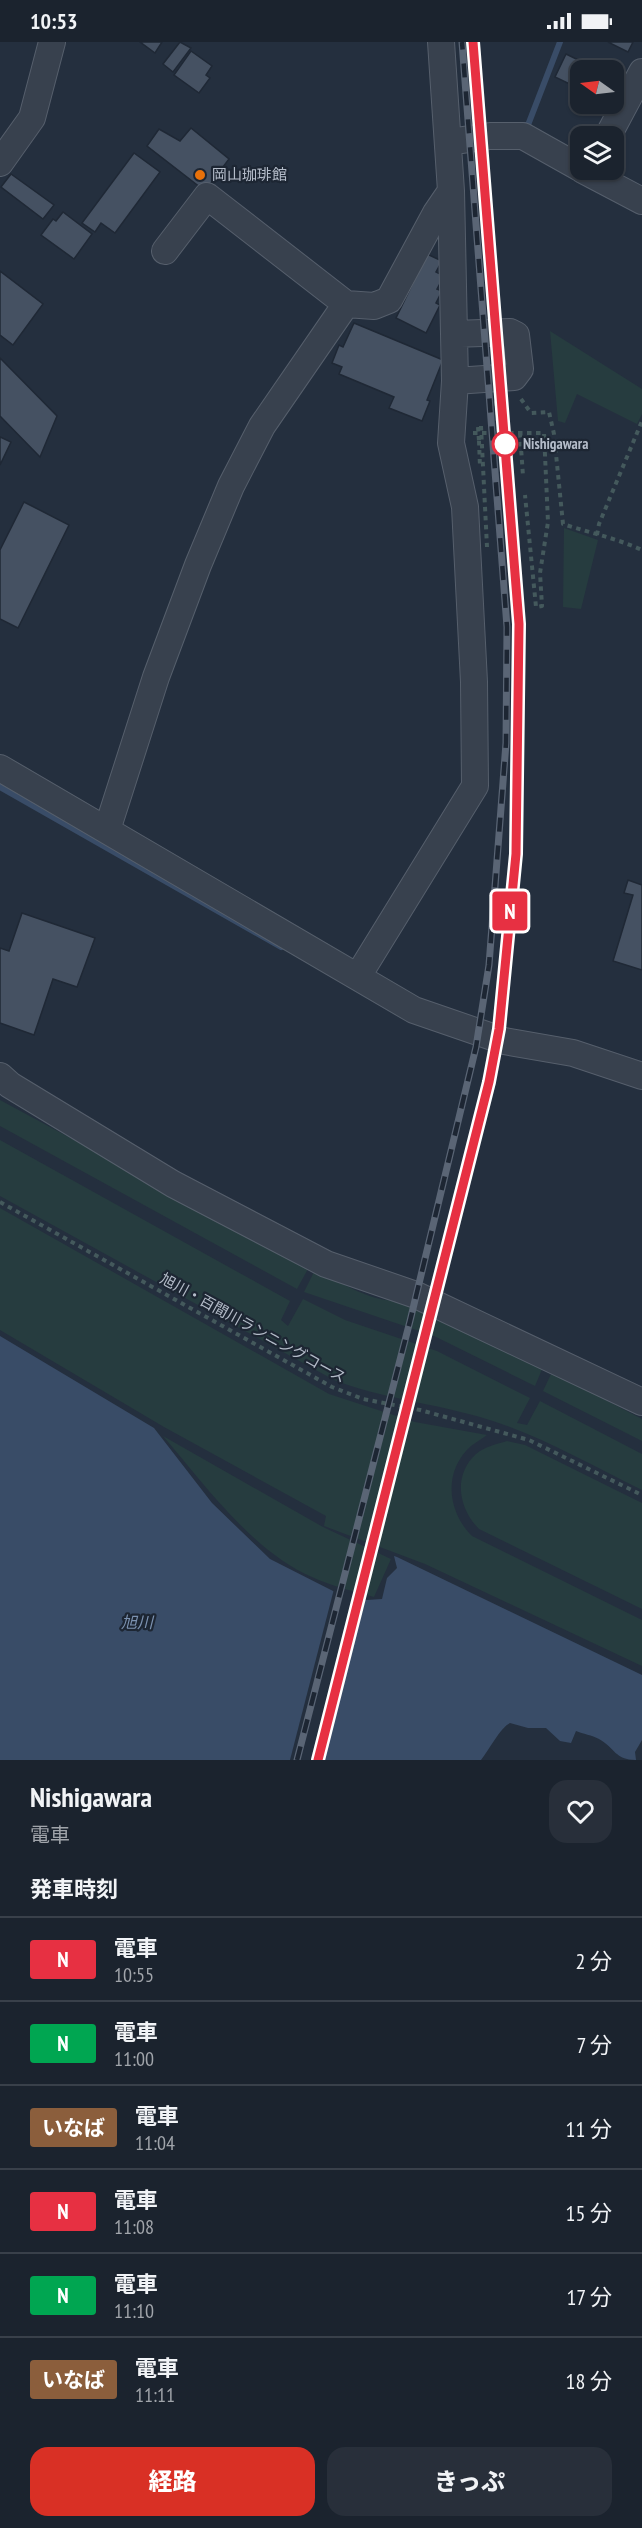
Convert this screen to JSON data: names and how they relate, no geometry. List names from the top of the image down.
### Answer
{
  "streets": {
    "path": ["旭川・百間川ランニングコース"]
  },
  "water": ["旭川"],
  "places": ["岡山珈琲館", "Nishigawara"],
  "north": "left",
  "page": {
    "status": "10:53",
    "on_map": "N",
    "heading": [
      ["Nishigawara", "電車"],
      "発車時刻"
    ],
    "list": [
      {
        "mark": "N",
        "name": "電車",
        "note": "10:55",
        "value": "2 分"
      },
      {
        "mark": "N",
        "name": "電車",
        "note": "11:00",
        "value": "7 分"
      },
      {
        "mark": "いなば",
        "name": "電車",
        "note": "11:04",
        "value": "11 分"
      },
      {
        "mark": "N",
        "name": "電車",
        "note": "11:08",
        "value": "15 分"
      },
      {
        "mark": "N",
        "name": "電車",
        "note": "11:10",
        "value": "17 分"
      },
      {
        "mark": "いなば",
        "name": "電車",
        "note": "11:11",
        "value": "18 分"
      }
    ],
    "buttons": ["経路", "きっぷ"]
  }
}
